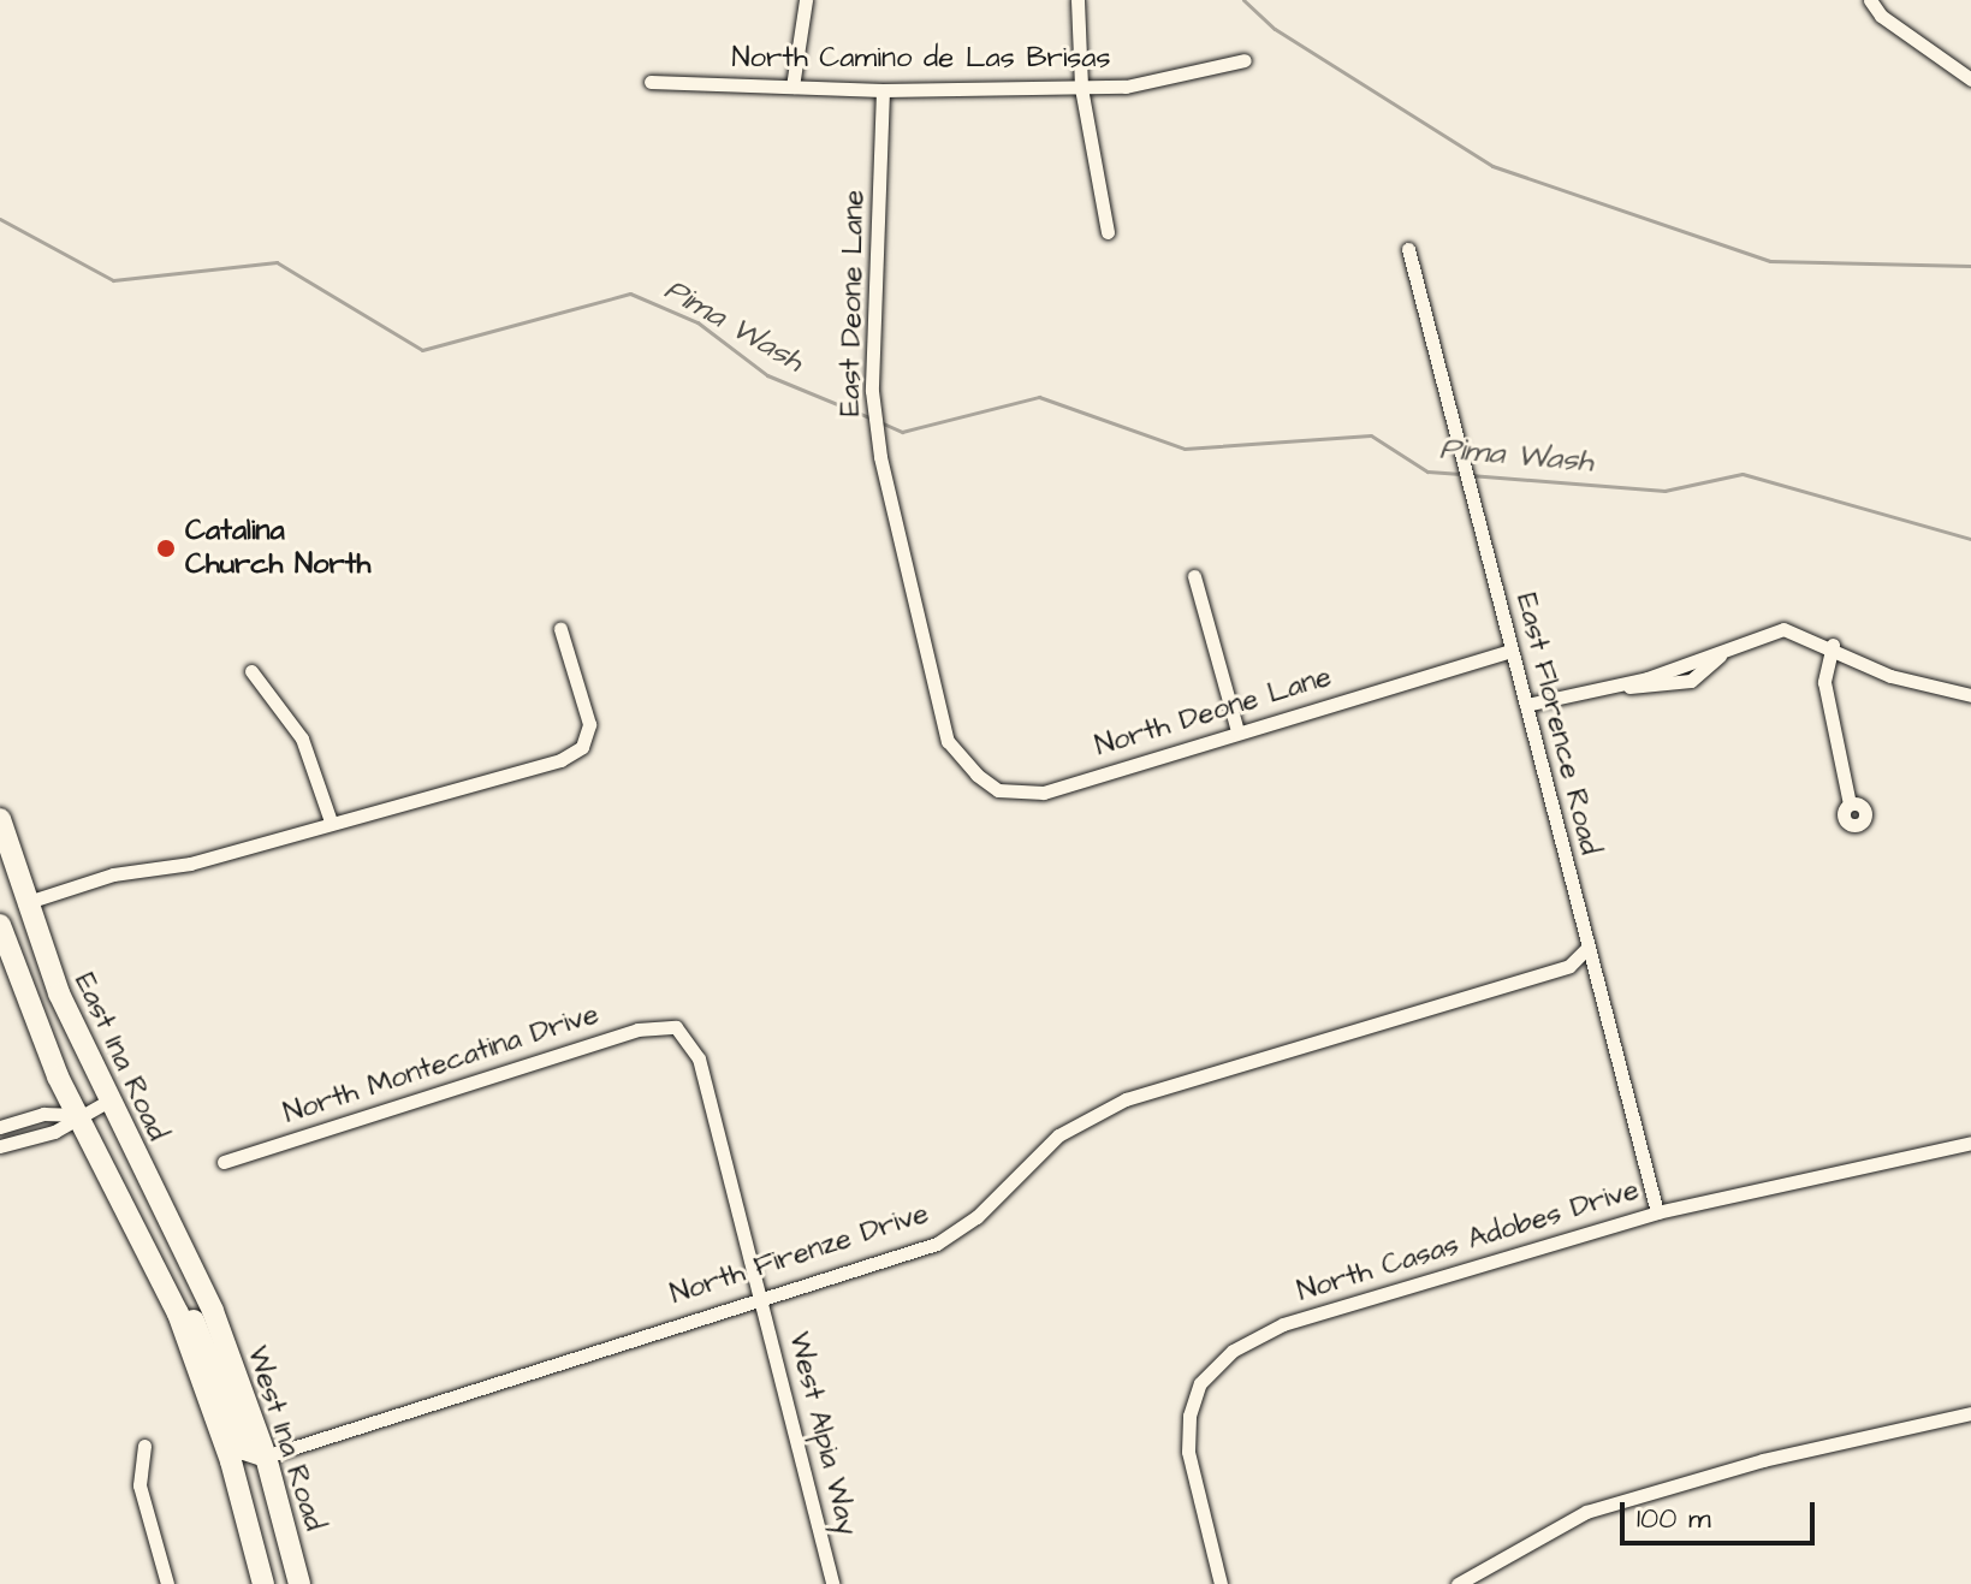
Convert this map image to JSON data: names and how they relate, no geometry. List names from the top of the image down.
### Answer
{
  "streets": {
    "main road": ["East Ina Road", "West Ina Road"],
    "street": [
      "North Camino de Las Brisas",
      "East Deone Lane",
      "North Deone Lane",
      "East Florence Road",
      "North Montecatina Drive",
      "North Casas Adobes Drive",
      "North Firenze Drive",
      "West Alpia Way"
    ]
  },
  "crossings": [
    ["North Camino de Las Brisas", "East Deone Lane"],
    ["East Deone Lane", "North Deone Lane"],
    ["North Deone Lane", "East Florence Road"],
    ["East Florence Road", "North Casas Adobes Drive"],
    ["East Florence Road", "North Firenze Drive"],
    ["East Ina Road", "West Ina Road"],
    ["North Montecatina Drive", "West Alpia Way"],
    ["North Firenze Drive", "West Alpia Way"],
    ["North Firenze Drive", "West Ina Road"]
  ],
  "water": ["Pima Wash"],
  "places": ["Catalina Church North"],
  "scale_bar": "100 m"
}
